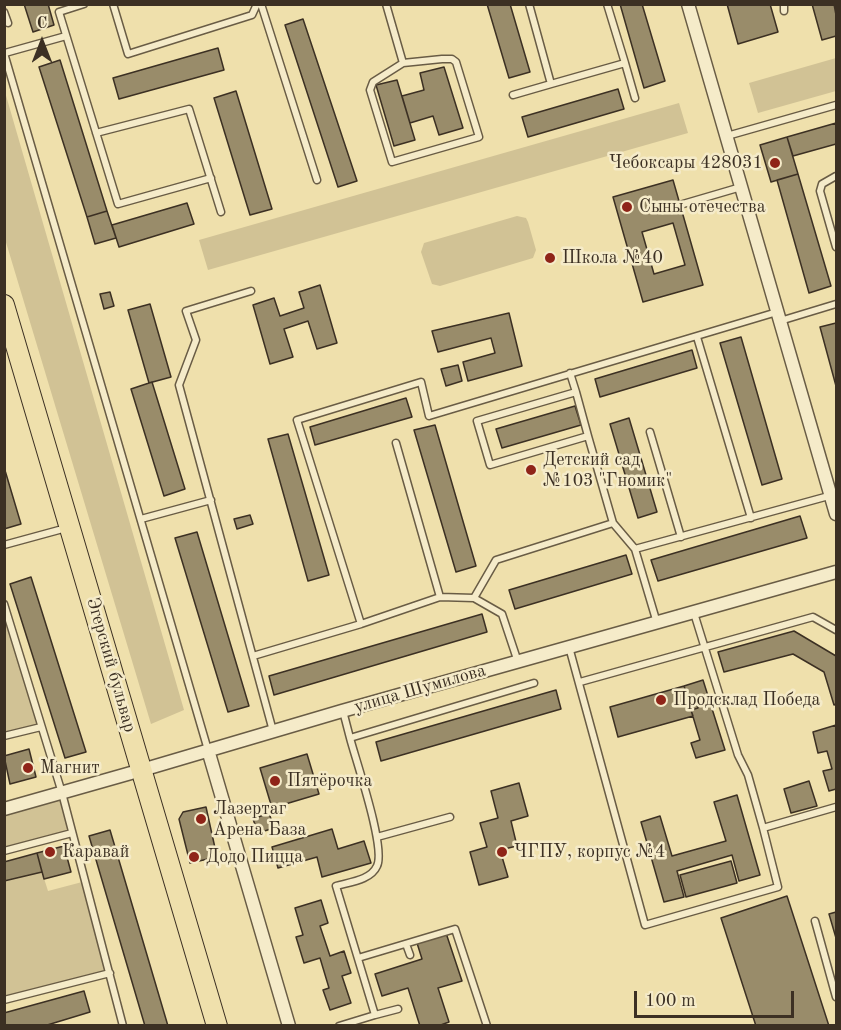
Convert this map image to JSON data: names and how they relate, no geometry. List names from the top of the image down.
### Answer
{
  "streets": {
    "main road": ["Эгерский бульвар"],
    "street": ["улица Шумилова"]
  },
  "crossings": [
    ["Эгерский бульвар", "улица Шумилова"]
  ],
  "places": [
    "Чебоксары 428031",
    "Сыны отечества",
    "Школа №40",
    "Детский сад №103 \"Гномик\"",
    "Продсклад Победа",
    "Магнит",
    "Пятёрочка",
    "Лазертаг Арена База",
    "Каравай",
    "ЧГПУ, корпус №4",
    "Додо Пицца"
  ],
  "scale_bar": "100 m",
  "north": "top"
}
